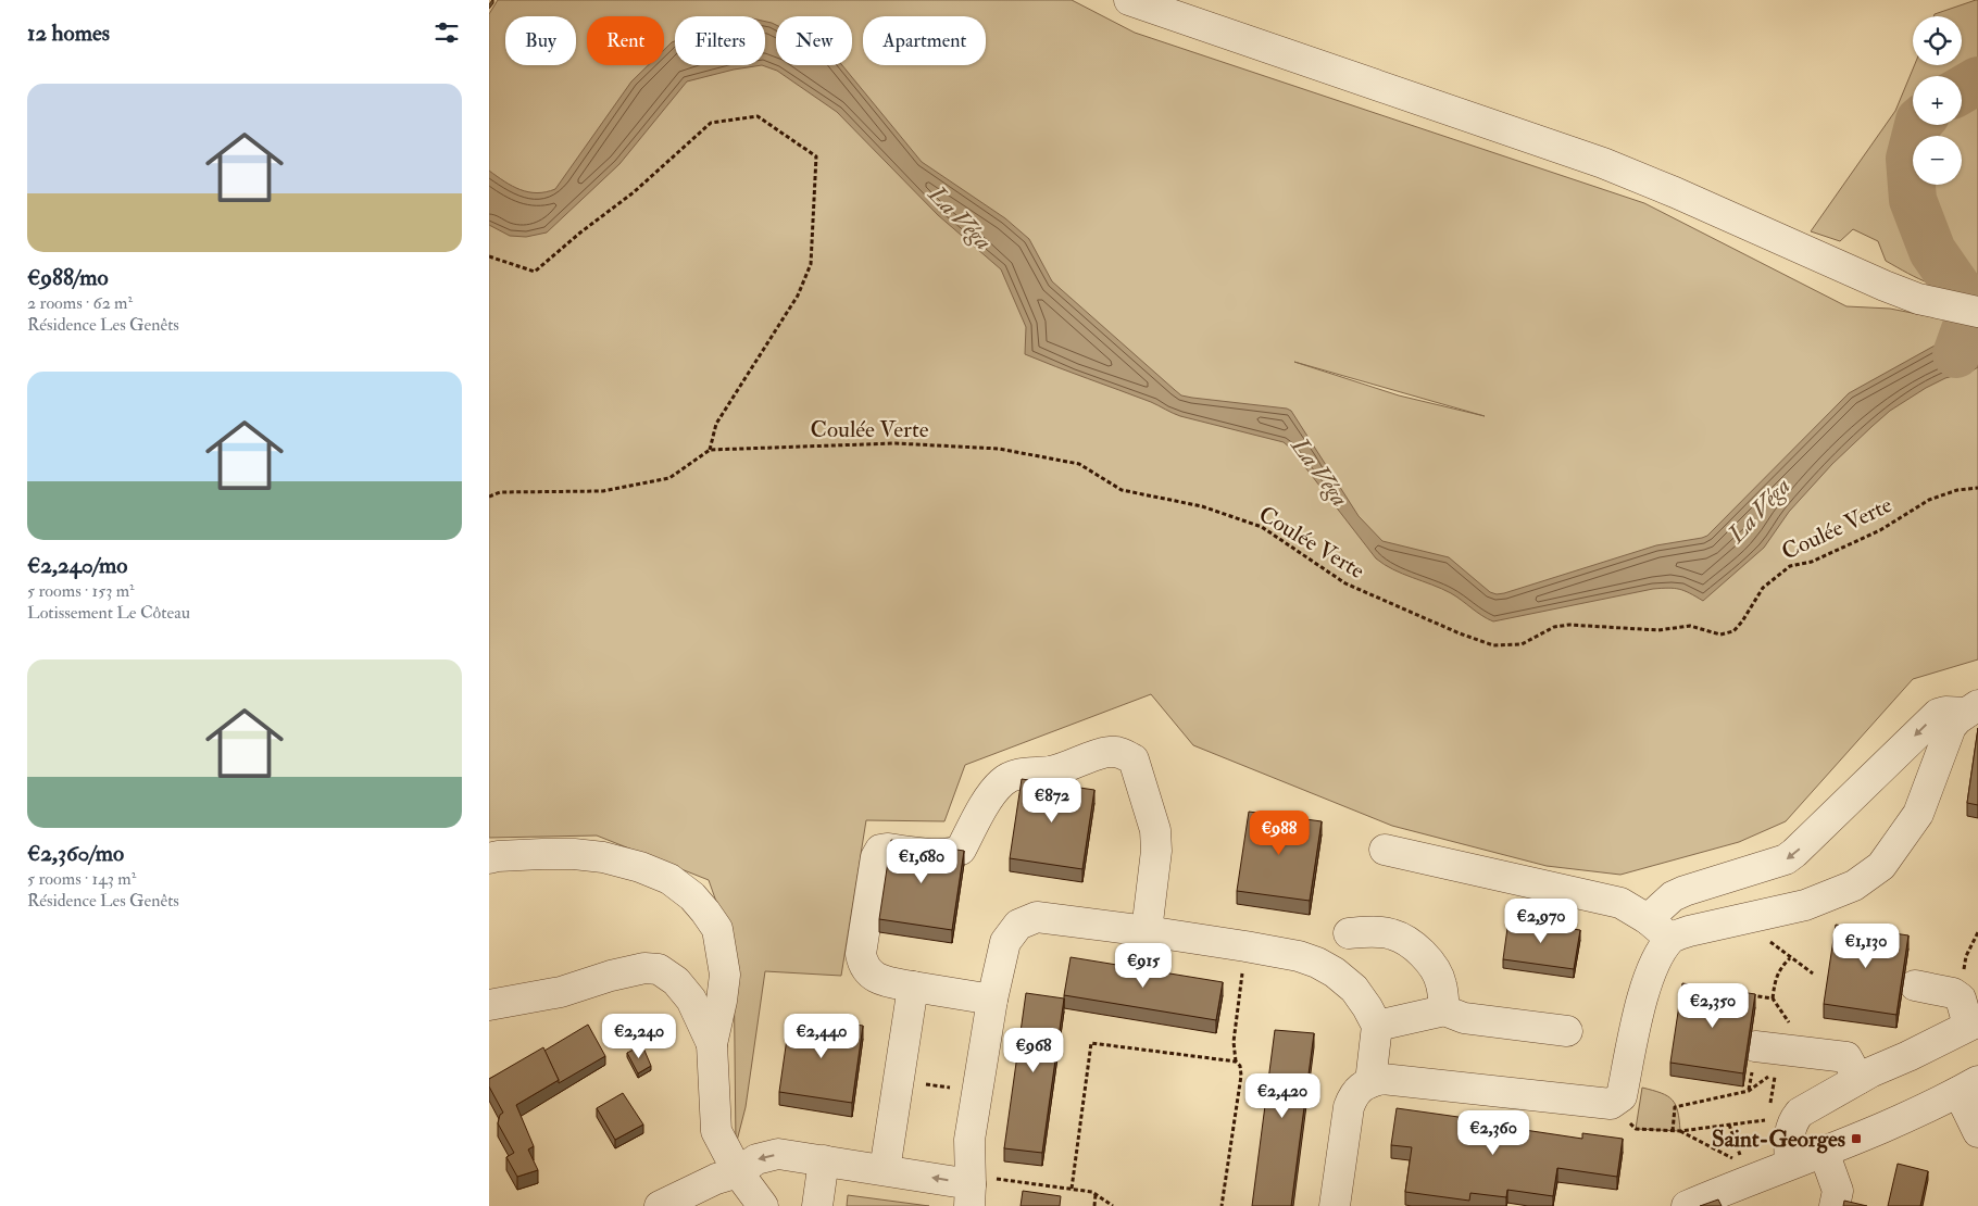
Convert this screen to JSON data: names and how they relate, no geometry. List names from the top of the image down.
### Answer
{
  "streets": {
    "path": ["Coulée Verte"]
  },
  "water": ["La Véga"],
  "places": {
    "transit": ["Saint-Georges"]
  },
  "page": {
    "heading": "12 homes",
    "map_buttons": ["+", "−"],
    "chip": [
      "Buy",
      "Rent",
      "Filters",
      "New",
      "Apartment"
    ],
    "list": [
      {
        "name": "€988/mo",
        "note": "2 rooms · 62 m² · Résidence Les Genêts"
      },
      {
        "name": "€2,240/mo",
        "note": "5 rooms · 153 m² · Lotissement Le Côteau"
      },
      {
        "name": "€2,360/mo",
        "note": "5 rooms · 143 m² · Résidence Les Genêts"
      }
    ],
    "price": [
      "€872",
      "€988",
      "€1,680",
      "€2,970",
      "€1,130",
      "€915",
      "€2,350",
      "€2,240",
      "€2,440",
      "€968",
      "€2,420",
      "€2,360"
    ]
  }
}
